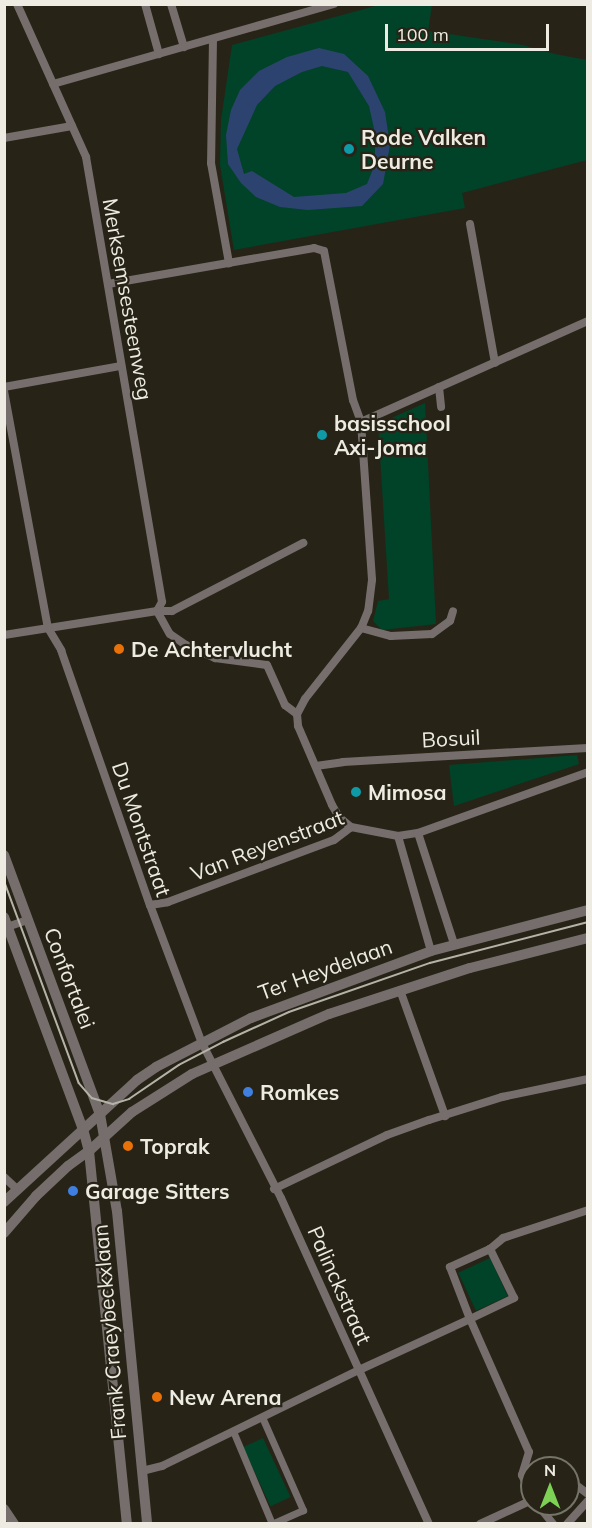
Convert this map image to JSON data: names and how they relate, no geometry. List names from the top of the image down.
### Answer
{
  "streets": {
    "street": [
      "Merksemsesteenweg",
      "Bosuil",
      "Du Montstraat",
      "Van Reyenstraat",
      "Ter Heydelaan",
      "Confortalei",
      "Palinckstraat",
      "Frank Craeybeckxlaan"
    ]
  },
  "crossings": [
    ["Du Montstraat", "Van Reyenstraat"],
    ["Du Montstraat", "Ter Heydelaan"],
    ["Du Montstraat", "Palinckstraat"],
    ["Ter Heydelaan", "Confortalei"],
    ["Ter Heydelaan", "Palinckstraat"],
    ["Ter Heydelaan", "Frank Craeybeckxlaan"]
  ],
  "places": [
    "Rode Valken Deurne",
    "basisschool Axi-Joma",
    "De Achtervlucht",
    "Mimosa",
    "Romkes",
    "Toprak",
    "Garage Sitters",
    "New Arena"
  ],
  "scale_bar": "100 m",
  "north": "top"
}
